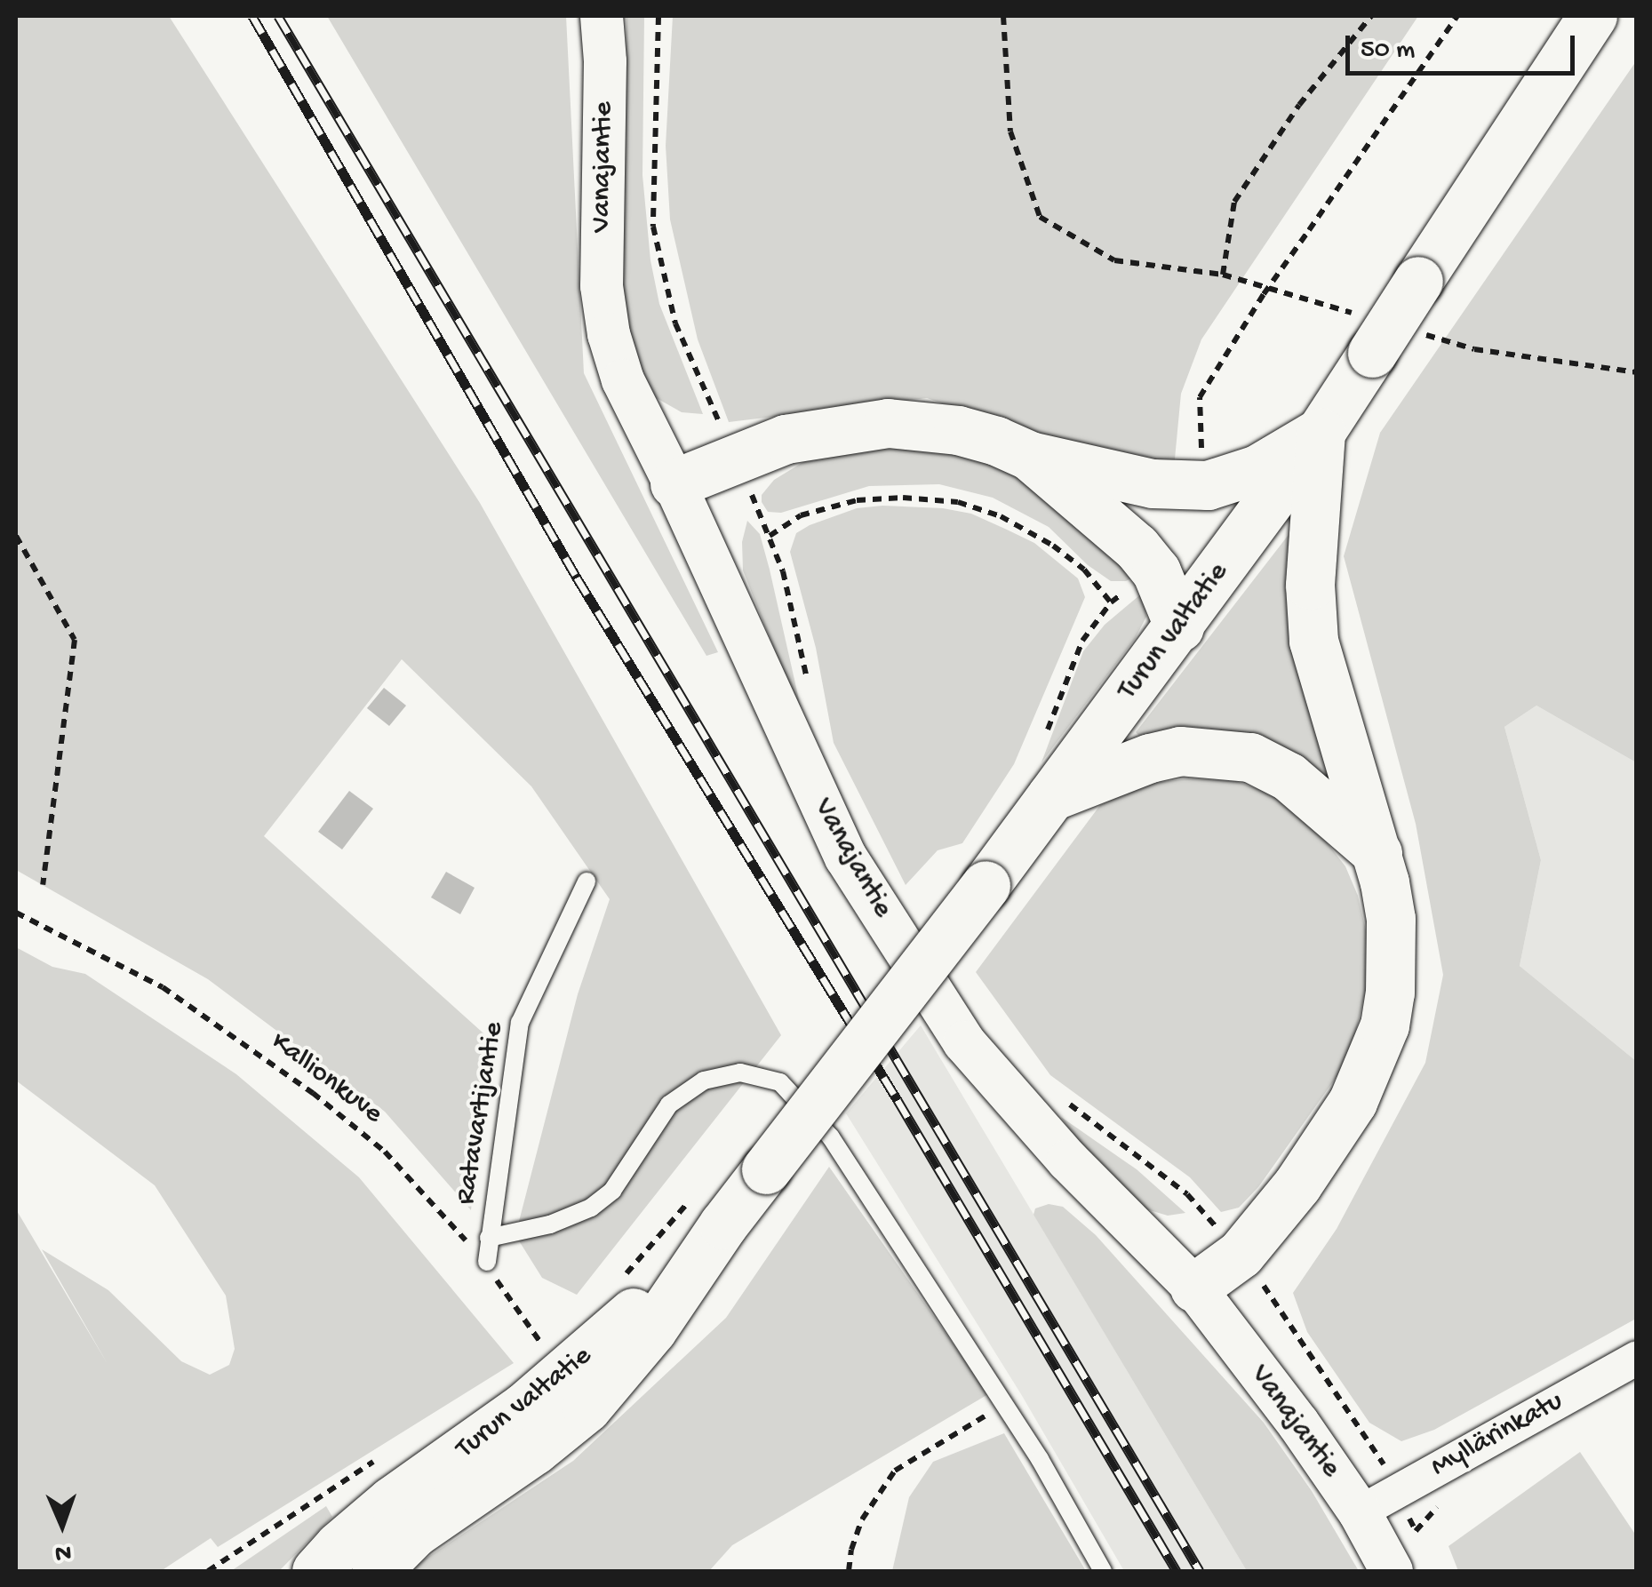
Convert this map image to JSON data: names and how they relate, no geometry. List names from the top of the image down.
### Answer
{
  "streets": {
    "highway": ["Turun valtatie"],
    "street": ["Vanajantie", "Myllärinkatu"],
    "lane": ["Ratavartijantie"],
    "path": ["Kallionkuve"]
  },
  "crossings": [
    ["Vanajantie", "Myllärinkatu"],
    ["Kallionkuve", "Ratavartijantie"]
  ],
  "scale_bar": "50 m",
  "north": "bottom"
}
